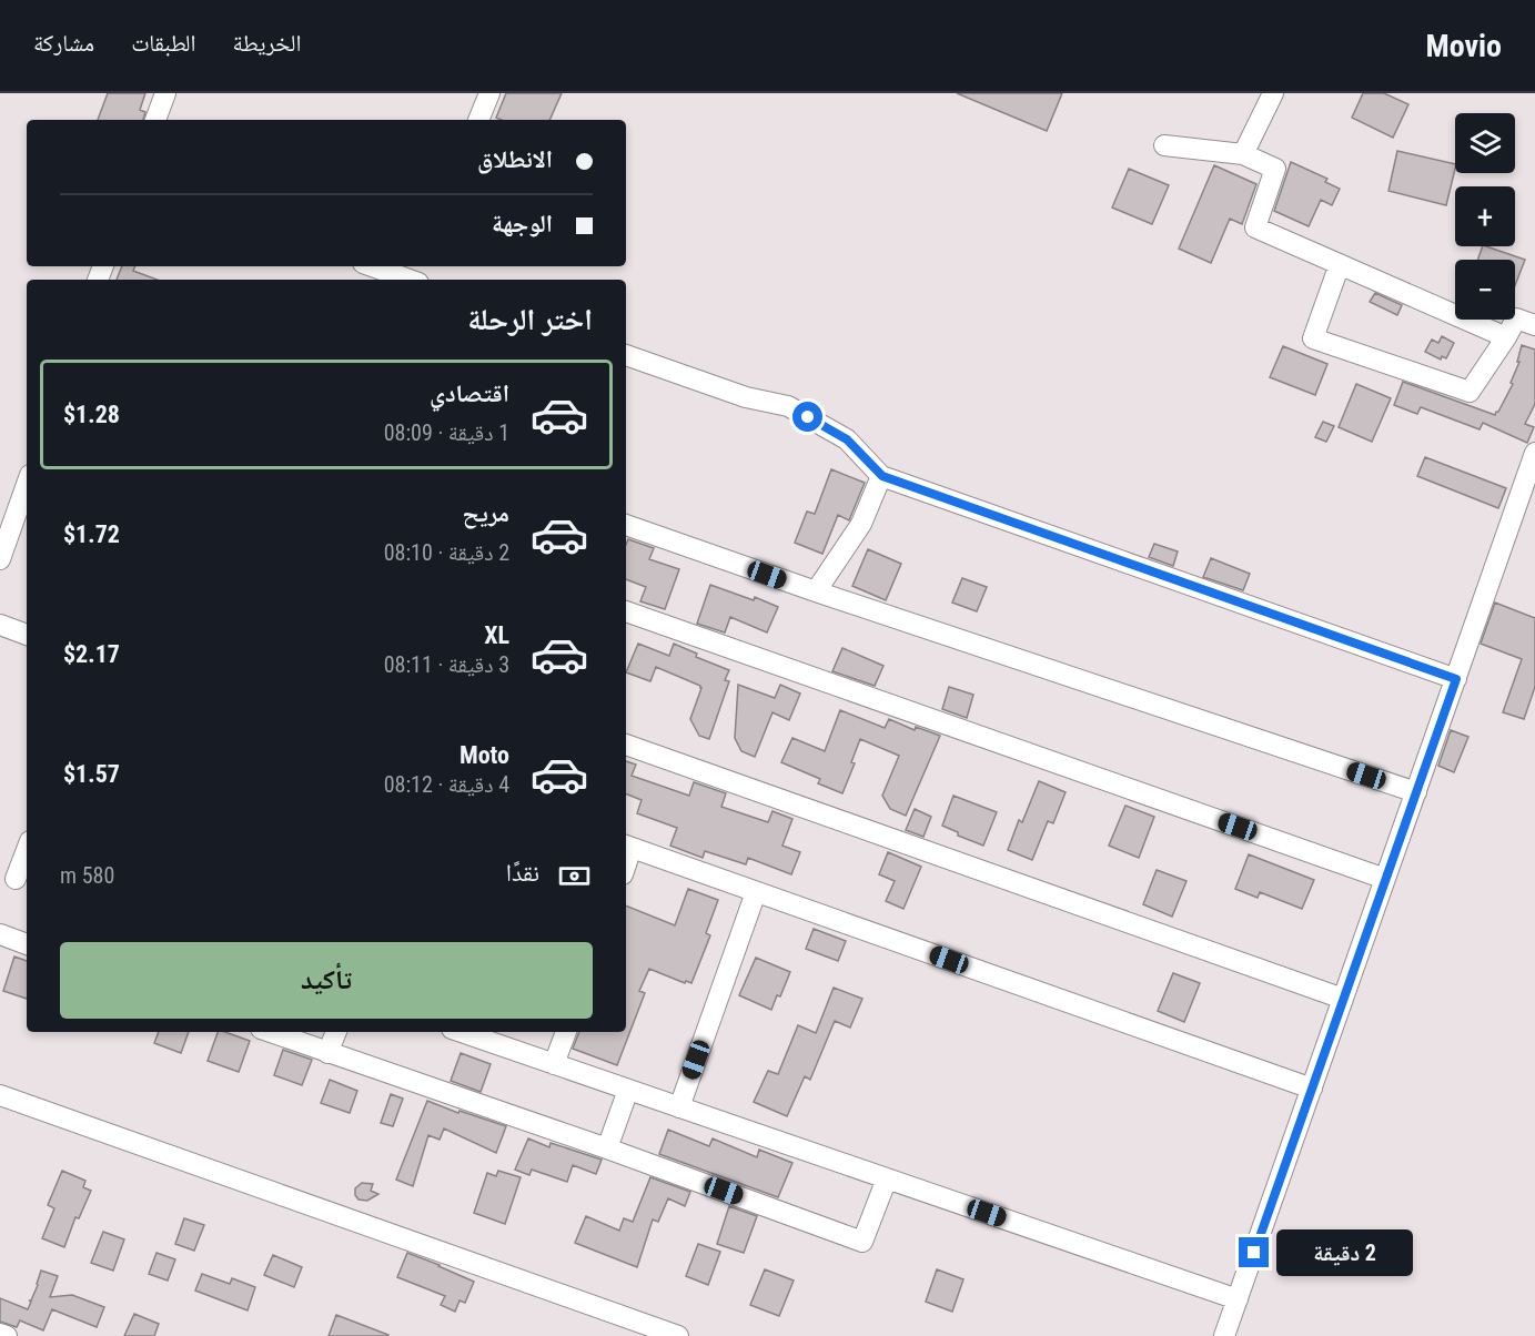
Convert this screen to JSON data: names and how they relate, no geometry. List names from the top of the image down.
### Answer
{
  "page": {
    "header": "Movio",
    "nav": ["الخريطة", "الطبقات", "مشاركة"],
    "map_buttons": ["+", "−"],
    "banner": ["الانطلاق", "الوجهة"],
    "heading": "اختر الرحلة",
    "list": [
      {
        "name": "اقتصادي",
        "note": "1 دقيقة · 08:09",
        "value": "$1.28"
      },
      {
        "name": "مريح",
        "note": "2 دقيقة · 08:10",
        "value": "$1.72"
      },
      {
        "name": "XL",
        "note": "3 دقيقة · 08:11",
        "value": "$2.17"
      },
      {
        "name": "Moto",
        "note": "4 دقيقة · 08:12",
        "value": "$1.57"
      }
    ],
    "pay": ["نقدًا", "580 m"],
    "buttons": "تأكيد",
    "bubble": "2 دقيقة"
  }
}
